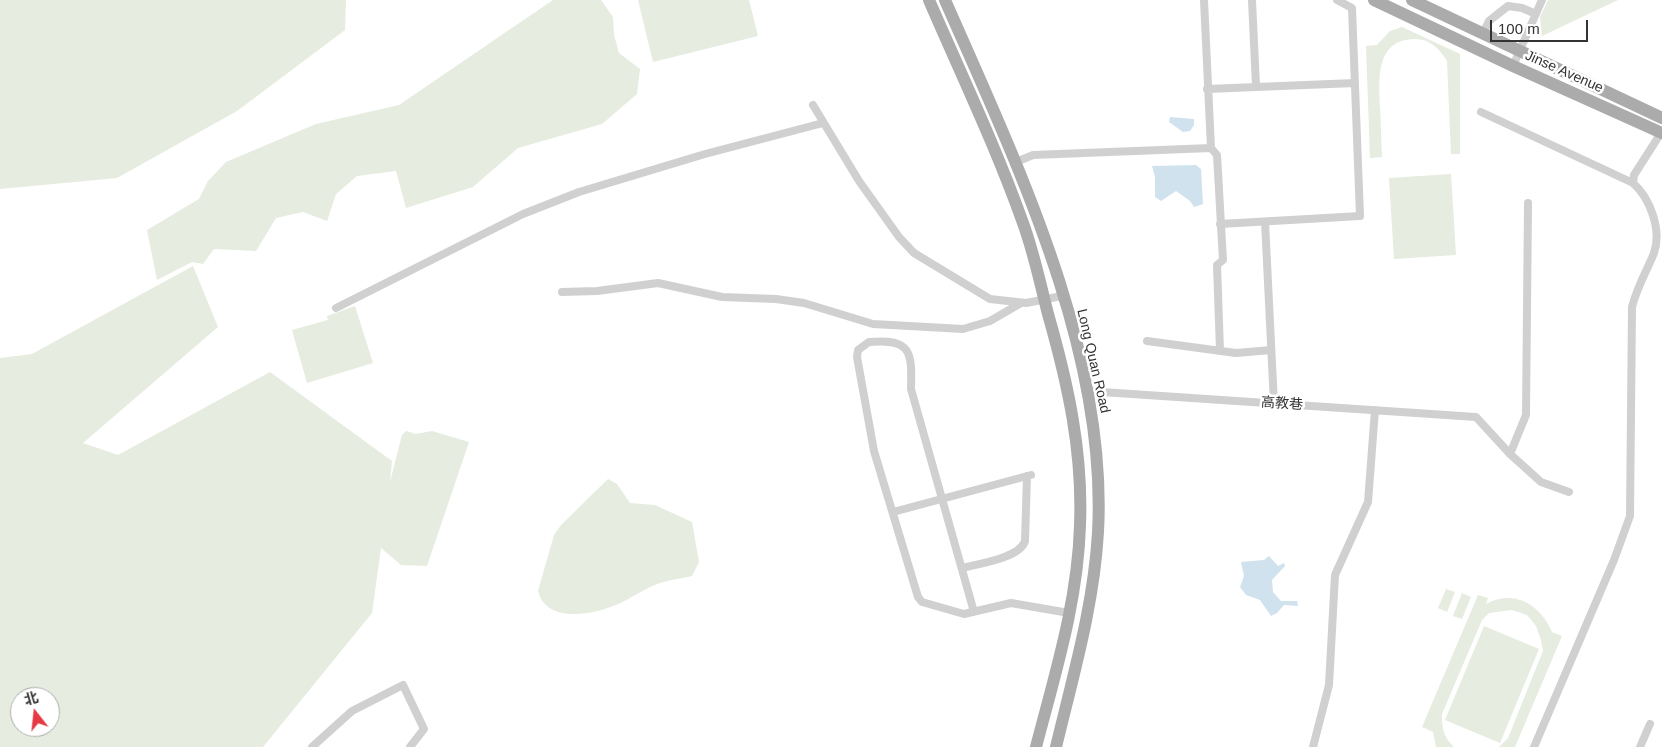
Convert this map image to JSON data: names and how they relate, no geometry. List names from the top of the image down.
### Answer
{
  "streets": {
    "main road": ["Jinse Avenue", "Long Quan Road"],
    "street": ["高教巷"]
  },
  "crossings": [
    ["Long Quan Road", "高教巷"]
  ],
  "scale_bar": "100 m",
  "north": "top"
}
